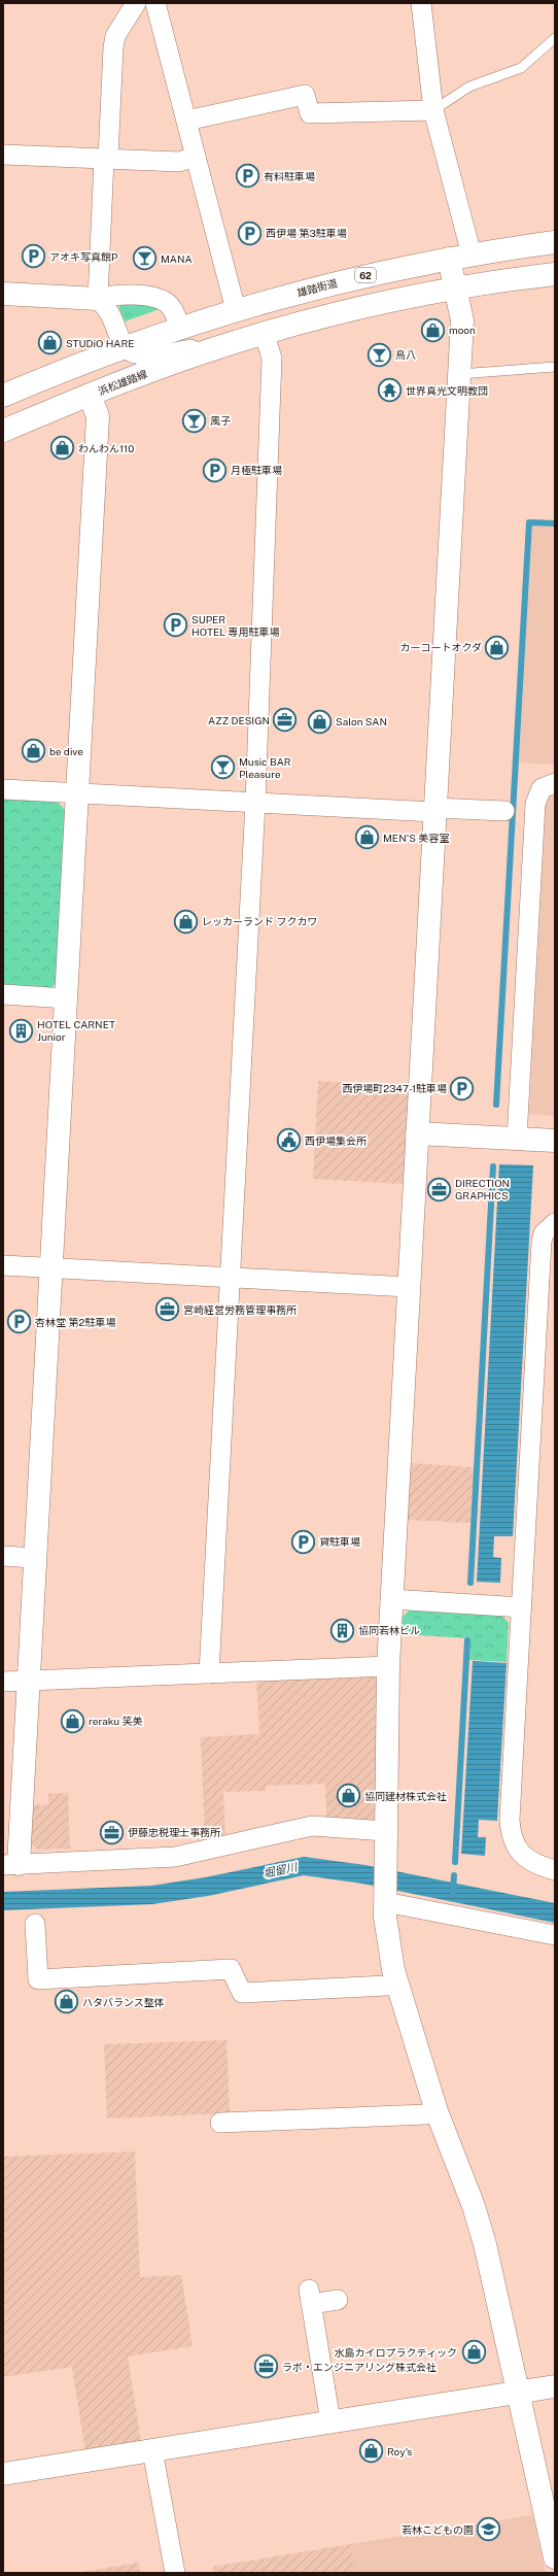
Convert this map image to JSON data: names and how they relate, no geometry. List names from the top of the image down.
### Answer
{
  "streets": {
    "street": ["62", "雄踏街道", "浜松雄踏線"]
  },
  "crossings": [
    ["62", "雄踏街道"]
  ],
  "water": ["堀留川"],
  "places": {
    "parking": [
      "有料駐車場",
      "西伊場 第3駐車場",
      "アオキ写真館P",
      "月極駐車場",
      "SUPER HOTEL 専用駐車場",
      "西伊場町2347-1駐車場",
      "杏林堂 第2駐車場",
      "貸駐車場"
    ],
    "bar": [
      "MANA",
      "鳥八",
      "風子",
      "Music BAR Pleasure"
    ],
    "shop": [
      "moon",
      "STUDiO HARE",
      "わんわん110",
      "カーコートオクダ",
      "Salon SAN",
      "be dive",
      "MEN'S 美容室",
      "レッカーランド フクカワ",
      "reraku 笑美",
      "協同建材株式会社",
      "ハタバランス整体",
      "水島カイロプラクティック",
      "Roy's"
    ],
    "temple": ["世界真光文明教団"],
    "office": [
      "AZZ DESIGN",
      "DIRECTION GRAPHICS",
      "宮崎経営労務管理事務所",
      "伊藤忠税理士事務所",
      "ラボ・エンジニアリング株式会社"
    ],
    "building": ["HOTEL CARNET Junior", "協同若林ビル"],
    "public building": ["西伊場集会所"],
    "school or university": ["若林こどもの園"]
  }
}
